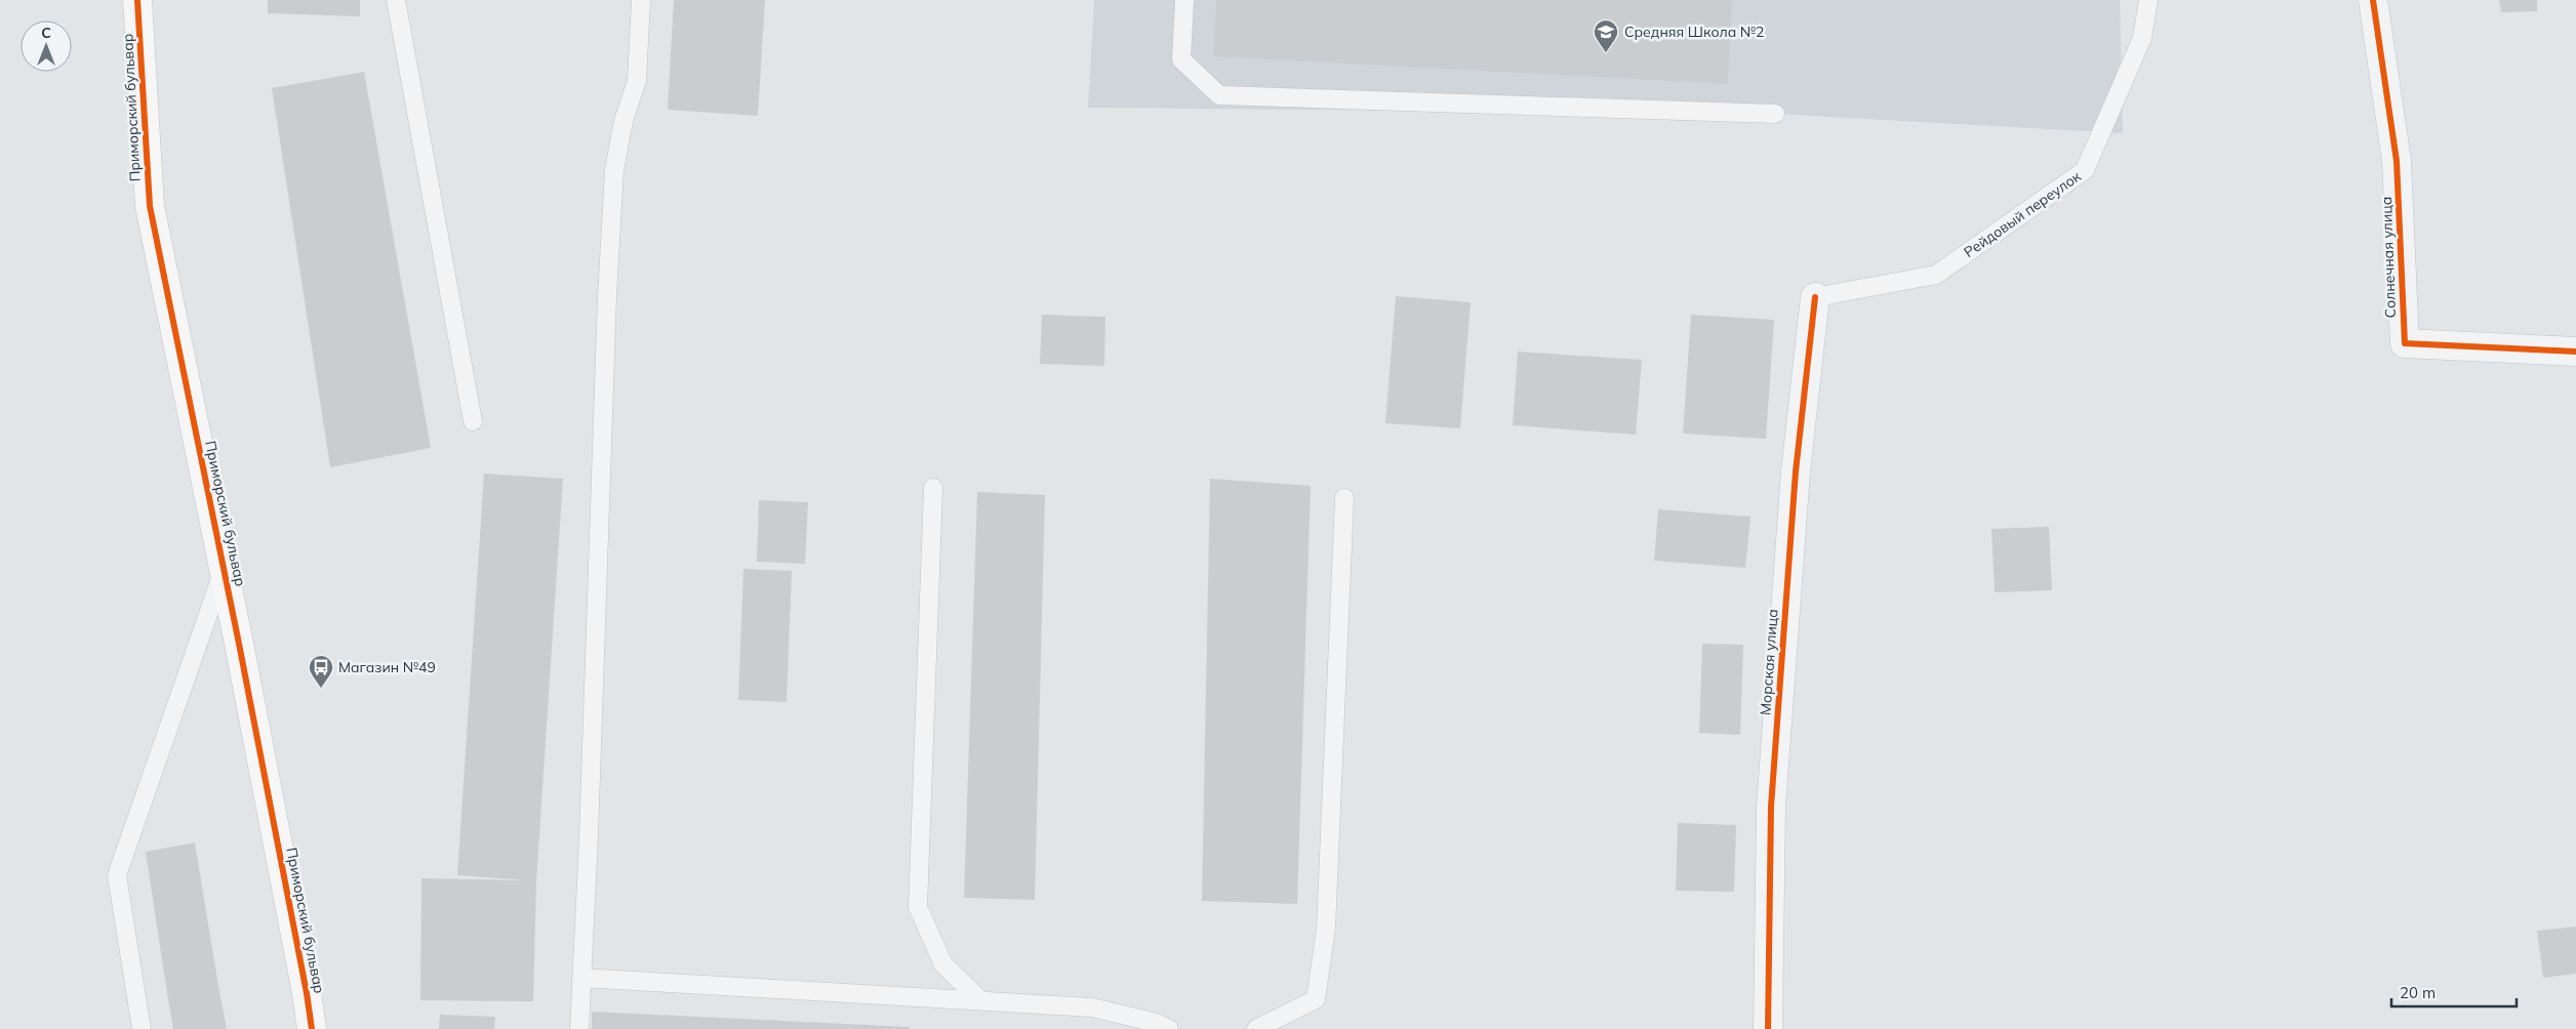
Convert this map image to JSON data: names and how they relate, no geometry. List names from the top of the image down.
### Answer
{
  "streets": {
    "street": ["Приморский бульвар", "Солнечная улица", "Морская улица"],
    "lane": ["Рейдовый переулок"]
  },
  "crossings": [
    ["Рейдовый переулок", "Морская улица"]
  ],
  "places": {
    "school or university": ["Средняя Школа №2"],
    "bus stop": ["Магазин №49"]
  },
  "scale_bar": "20 m",
  "north": "top"
}
